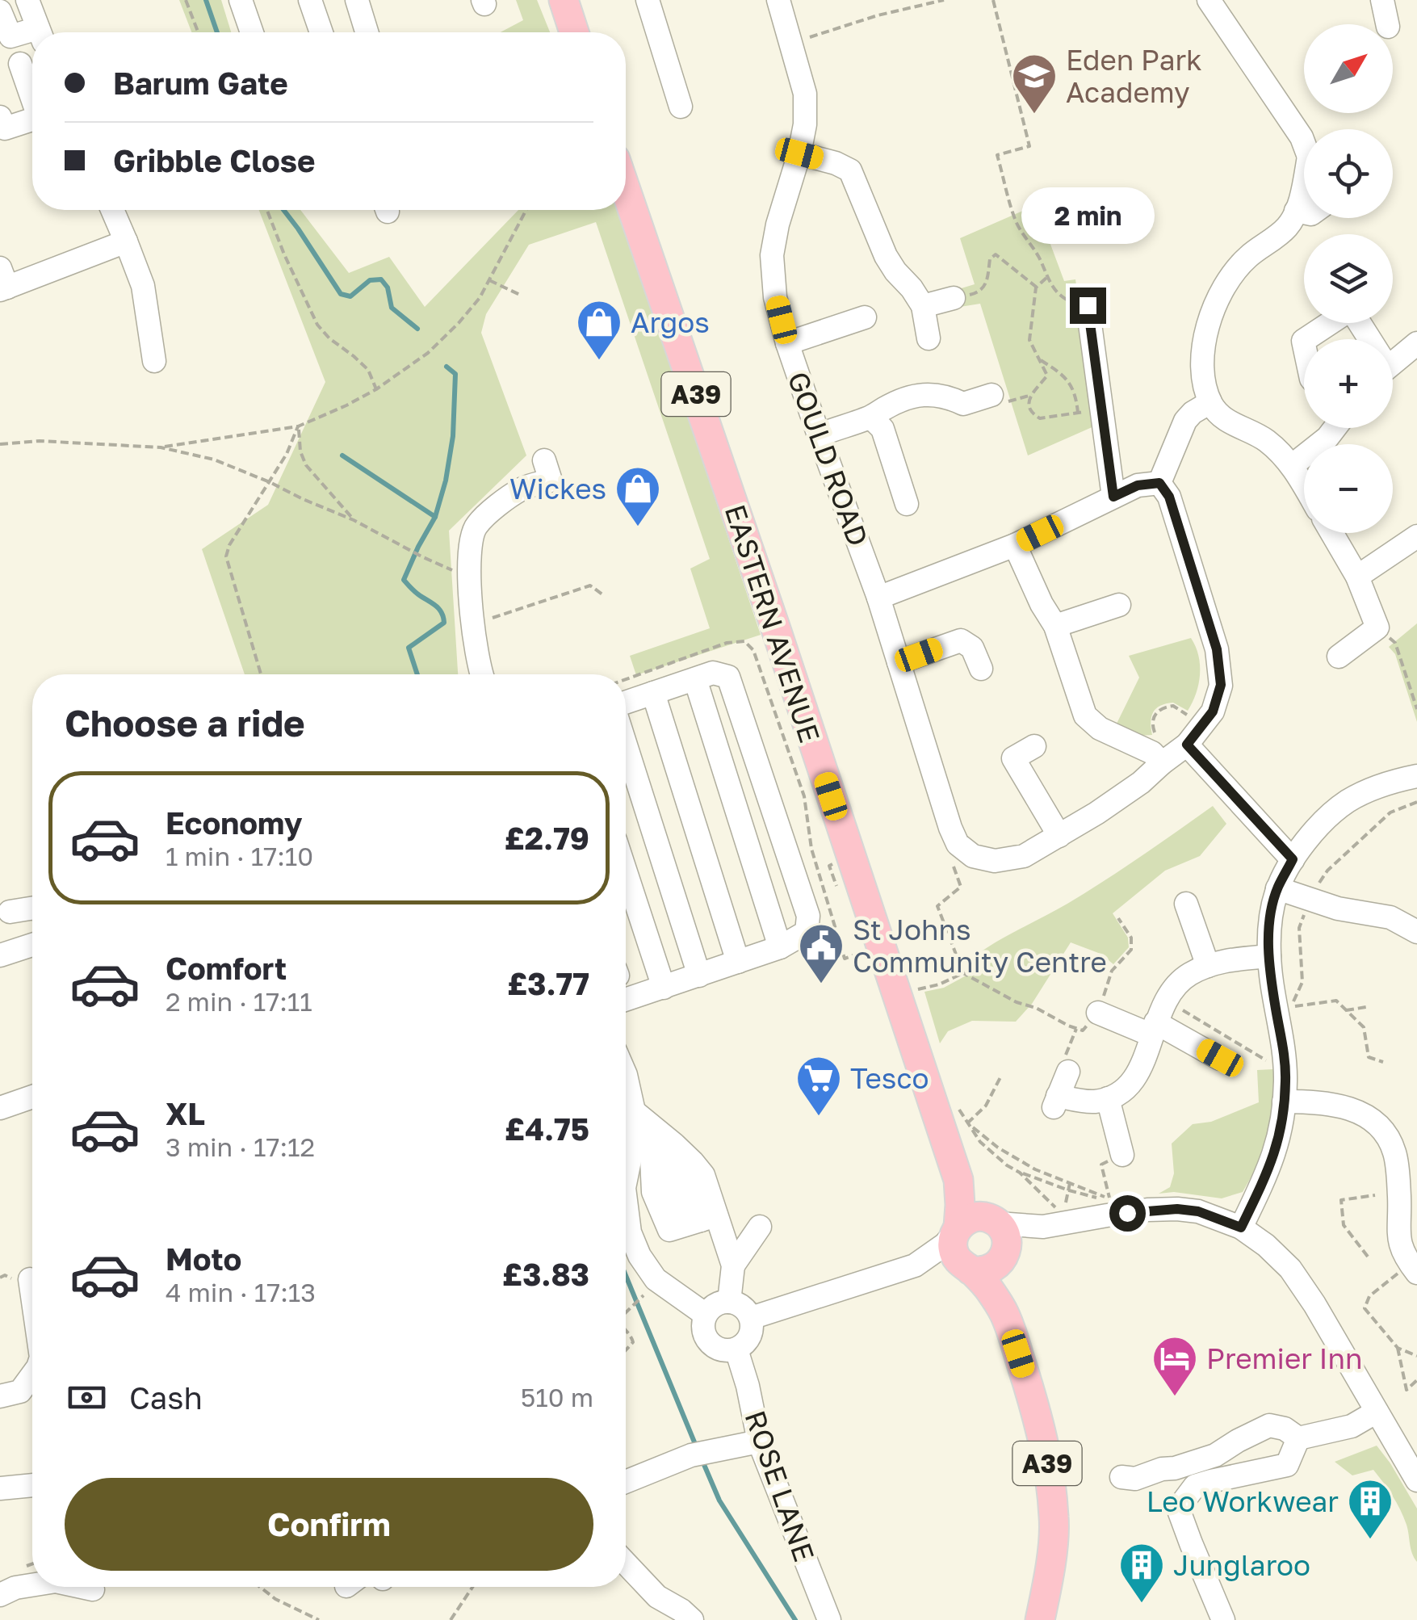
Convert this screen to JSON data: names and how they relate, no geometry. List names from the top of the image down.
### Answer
{
  "streets": {
    "main road": ["A39", "EASTERN AVENUE"],
    "street": ["GOULD ROAD", "ROSE LANE"]
  },
  "places": {
    "school or university": ["Eden Park Academy"],
    "shop": ["Argos", "Wickes"],
    "public building": ["St Johns Community Centre"],
    "supermarket": ["Tesco"],
    "hotel": ["Premier Inn"],
    "building": ["Leo Workwear", "Junglaroo"]
  },
  "north": "top right",
  "page": {
    "map_buttons": ["+", "−"],
    "banner": ["Barum Gate", "Gribble Close"],
    "bubble": "2 min",
    "heading": "Choose a ride",
    "list": [
      {
        "name": "Economy",
        "note": "1 min · 17:10",
        "value": "£2.79"
      },
      {
        "name": "Comfort",
        "note": "2 min · 17:11",
        "value": "£3.77"
      },
      {
        "name": "XL",
        "note": "3 min · 17:12",
        "value": "£4.75"
      },
      {
        "name": "Moto",
        "note": "4 min · 17:13",
        "value": "£3.83"
      }
    ],
    "pay": ["Cash", "510 m"],
    "buttons": "Confirm"
  }
}
